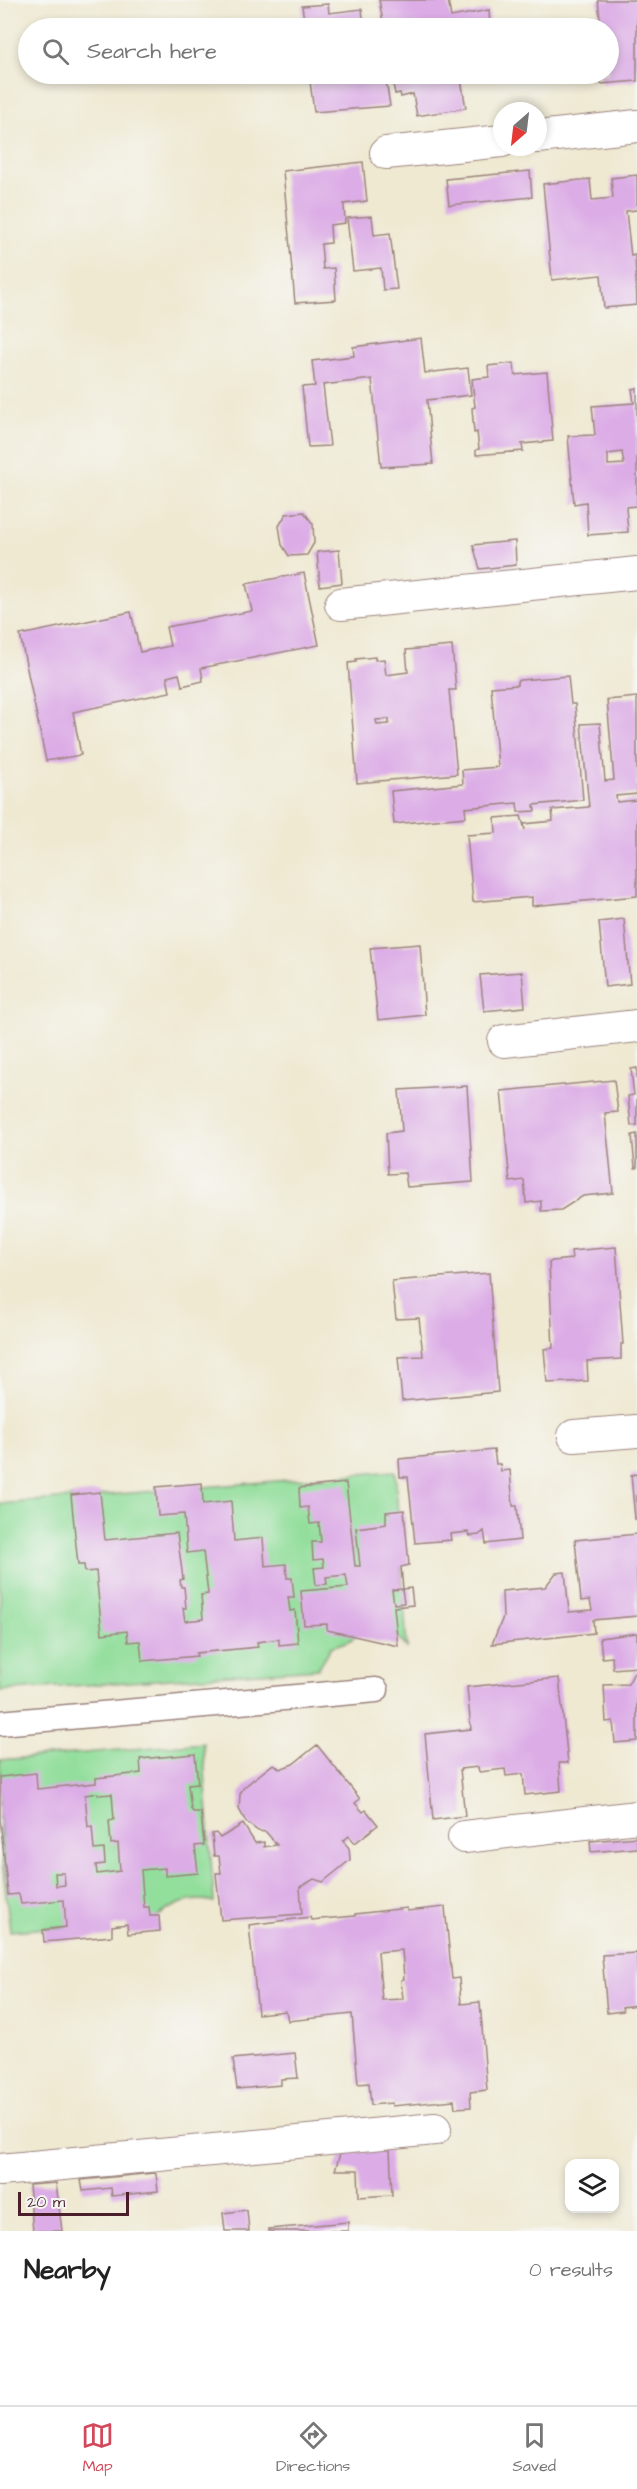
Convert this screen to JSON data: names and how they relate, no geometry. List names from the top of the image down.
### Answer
{
  "scale_bar": "20 m",
  "north": "bottom left",
  "page": {
    "search": "Search here",
    "scale": "20 m",
    "heading": ["Nearby", "0 results"],
    "nav": ["Map", "Directions", "Saved"]
  }
}
